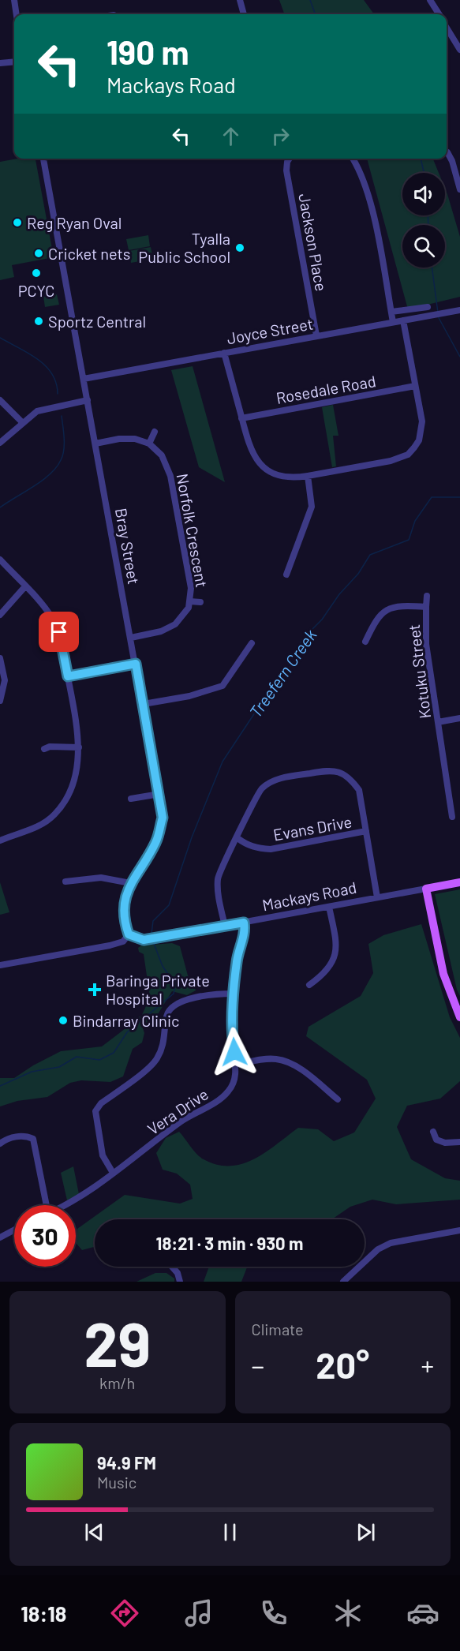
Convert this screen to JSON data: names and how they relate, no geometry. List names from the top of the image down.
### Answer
{
  "streets": {
    "main road": ["Mackays Road"],
    "street": [
      "Jackson Place",
      "Joyce Street",
      "Rosedale Road",
      "Norfolk Crescent",
      "Bray Street",
      "Kotuku Street",
      "Evans Drive",
      "Vera Drive"
    ]
  },
  "crossings": [
    ["Jackson Place", "Joyce Street"],
    ["Joyce Street", "Bray Street"],
    ["Norfolk Crescent", "Bray Street"],
    ["Bray Street", "Mackays Road"],
    ["Mackays Road", "Vera Drive"]
  ],
  "water": ["Treefern Creek"],
  "places": {
    "other": [
      "Reg Ryan Oval",
      "Tyalla Public School",
      "Cricket nets",
      "PCYC",
      "Sportz Central",
      "Bindarray Clinic"
    ],
    "health": ["Baringa Private Hospital"]
  },
  "page": {
    "turn": ["190 m", "Mackays Road"],
    "limit": "30",
    "trip": "18:21 · 3 min · 930 m",
    "tile": [
      ["29", "km/h"],
      "Climate"
    ],
    "heat": ["−", "20°", "+"],
    "song": ["94.9 FM", "Music"],
    "tabs": "18:18"
  }
}
